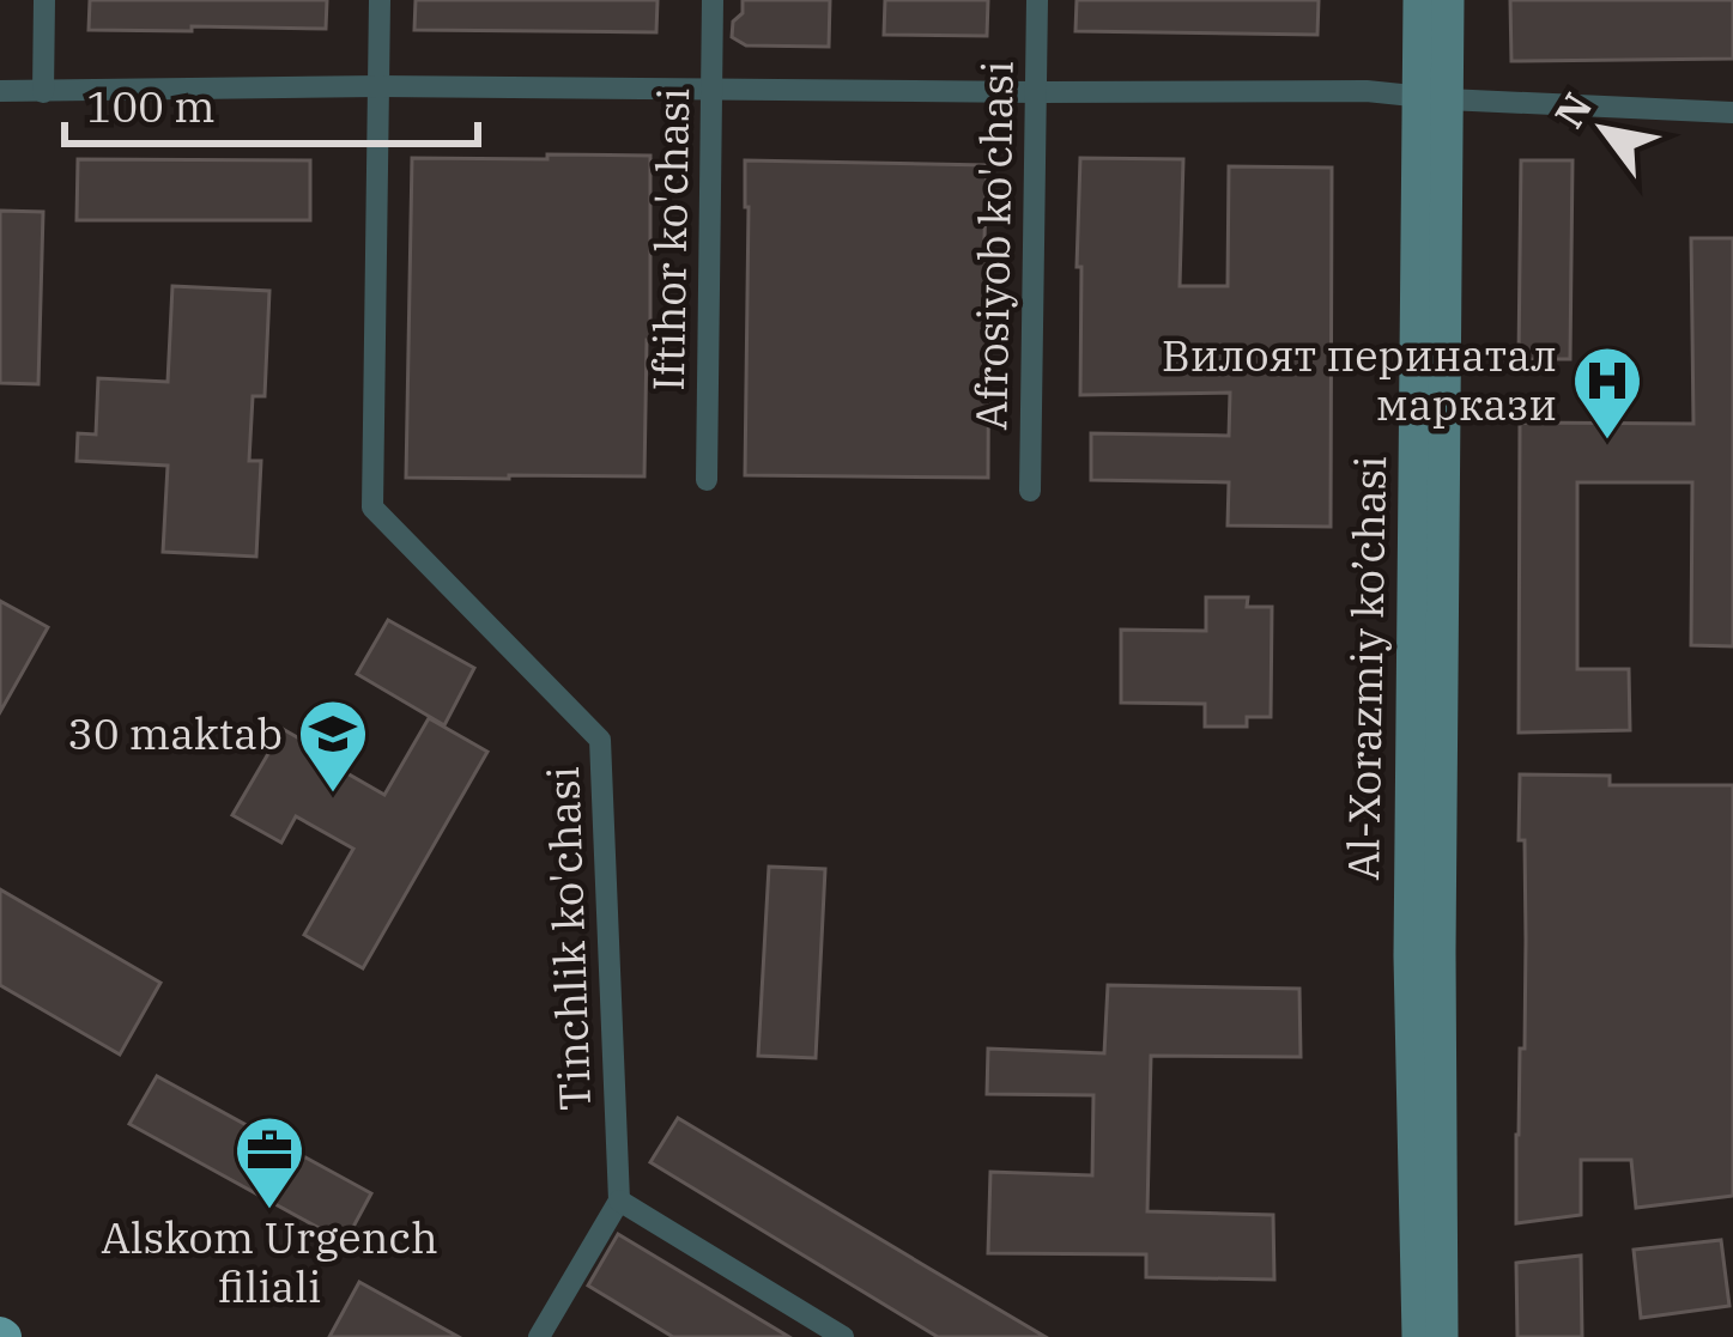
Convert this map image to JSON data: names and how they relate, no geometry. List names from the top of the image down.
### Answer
{
  "streets": {
    "main road": ["Al-Xorazmiy ko’chasi"],
    "street": ["Iftihor ko'chasi", "Afrosiyob ko'chasi", "Tinchlik ko'chasi"]
  },
  "places": {
    "hospital": ["Вилоят перинатал маркази"],
    "school or university": ["30 maktab"],
    "office": ["Alskom Urgench filiali"]
  },
  "scale_bar": "100 m",
  "north": "top left"
}
